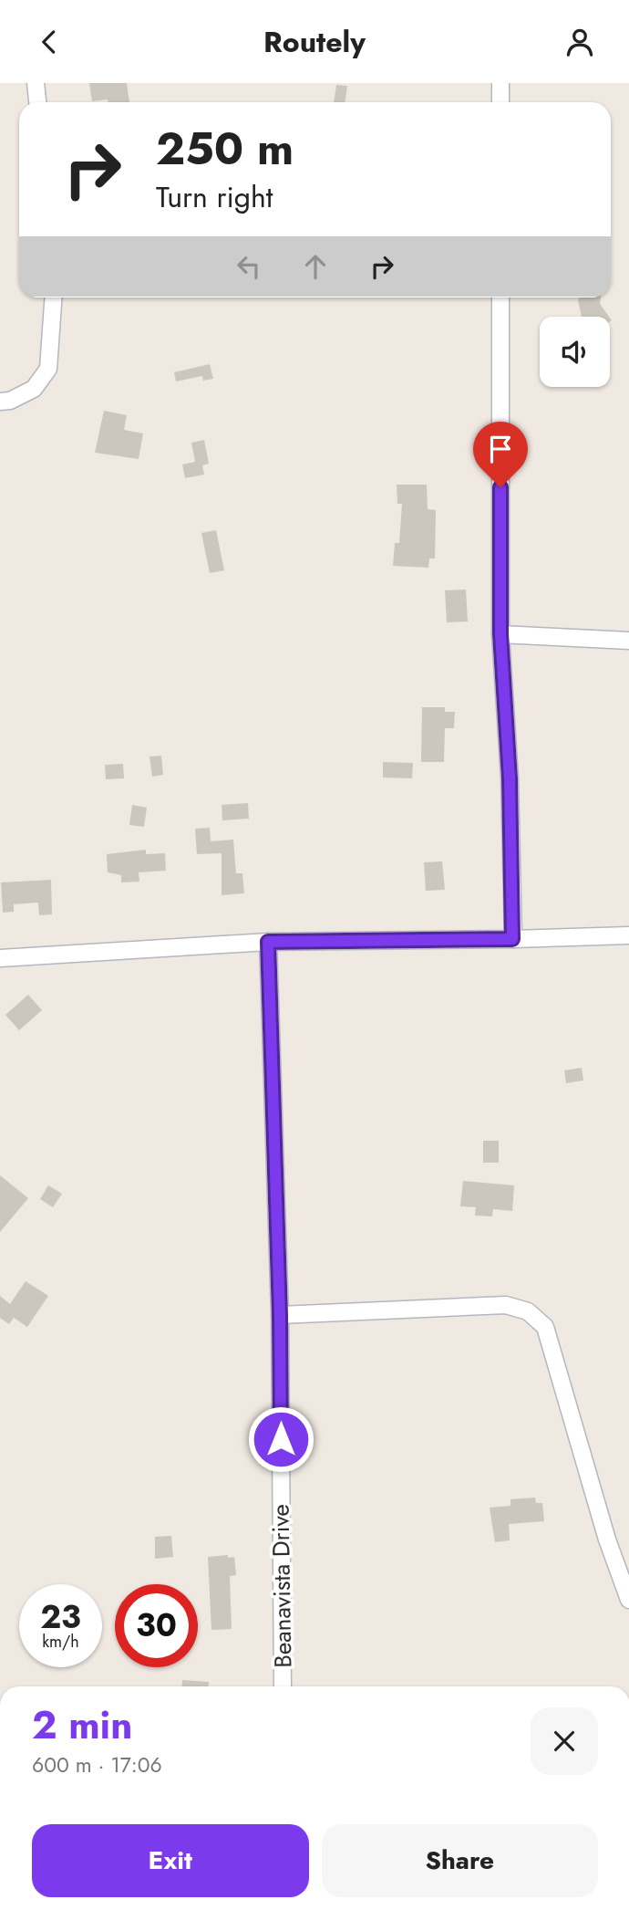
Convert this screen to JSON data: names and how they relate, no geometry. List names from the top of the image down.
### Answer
{
  "streets": {
    "street": ["Beanavista Drive"]
  },
  "page": {
    "header": "Routely",
    "turn": ["250 m", "Turn right"],
    "speed": "23 km/h",
    "limit": "30",
    "heading": ["2 min", "600 m · 17:06"],
    "buttons": ["Exit", "Share"]
  }
}
